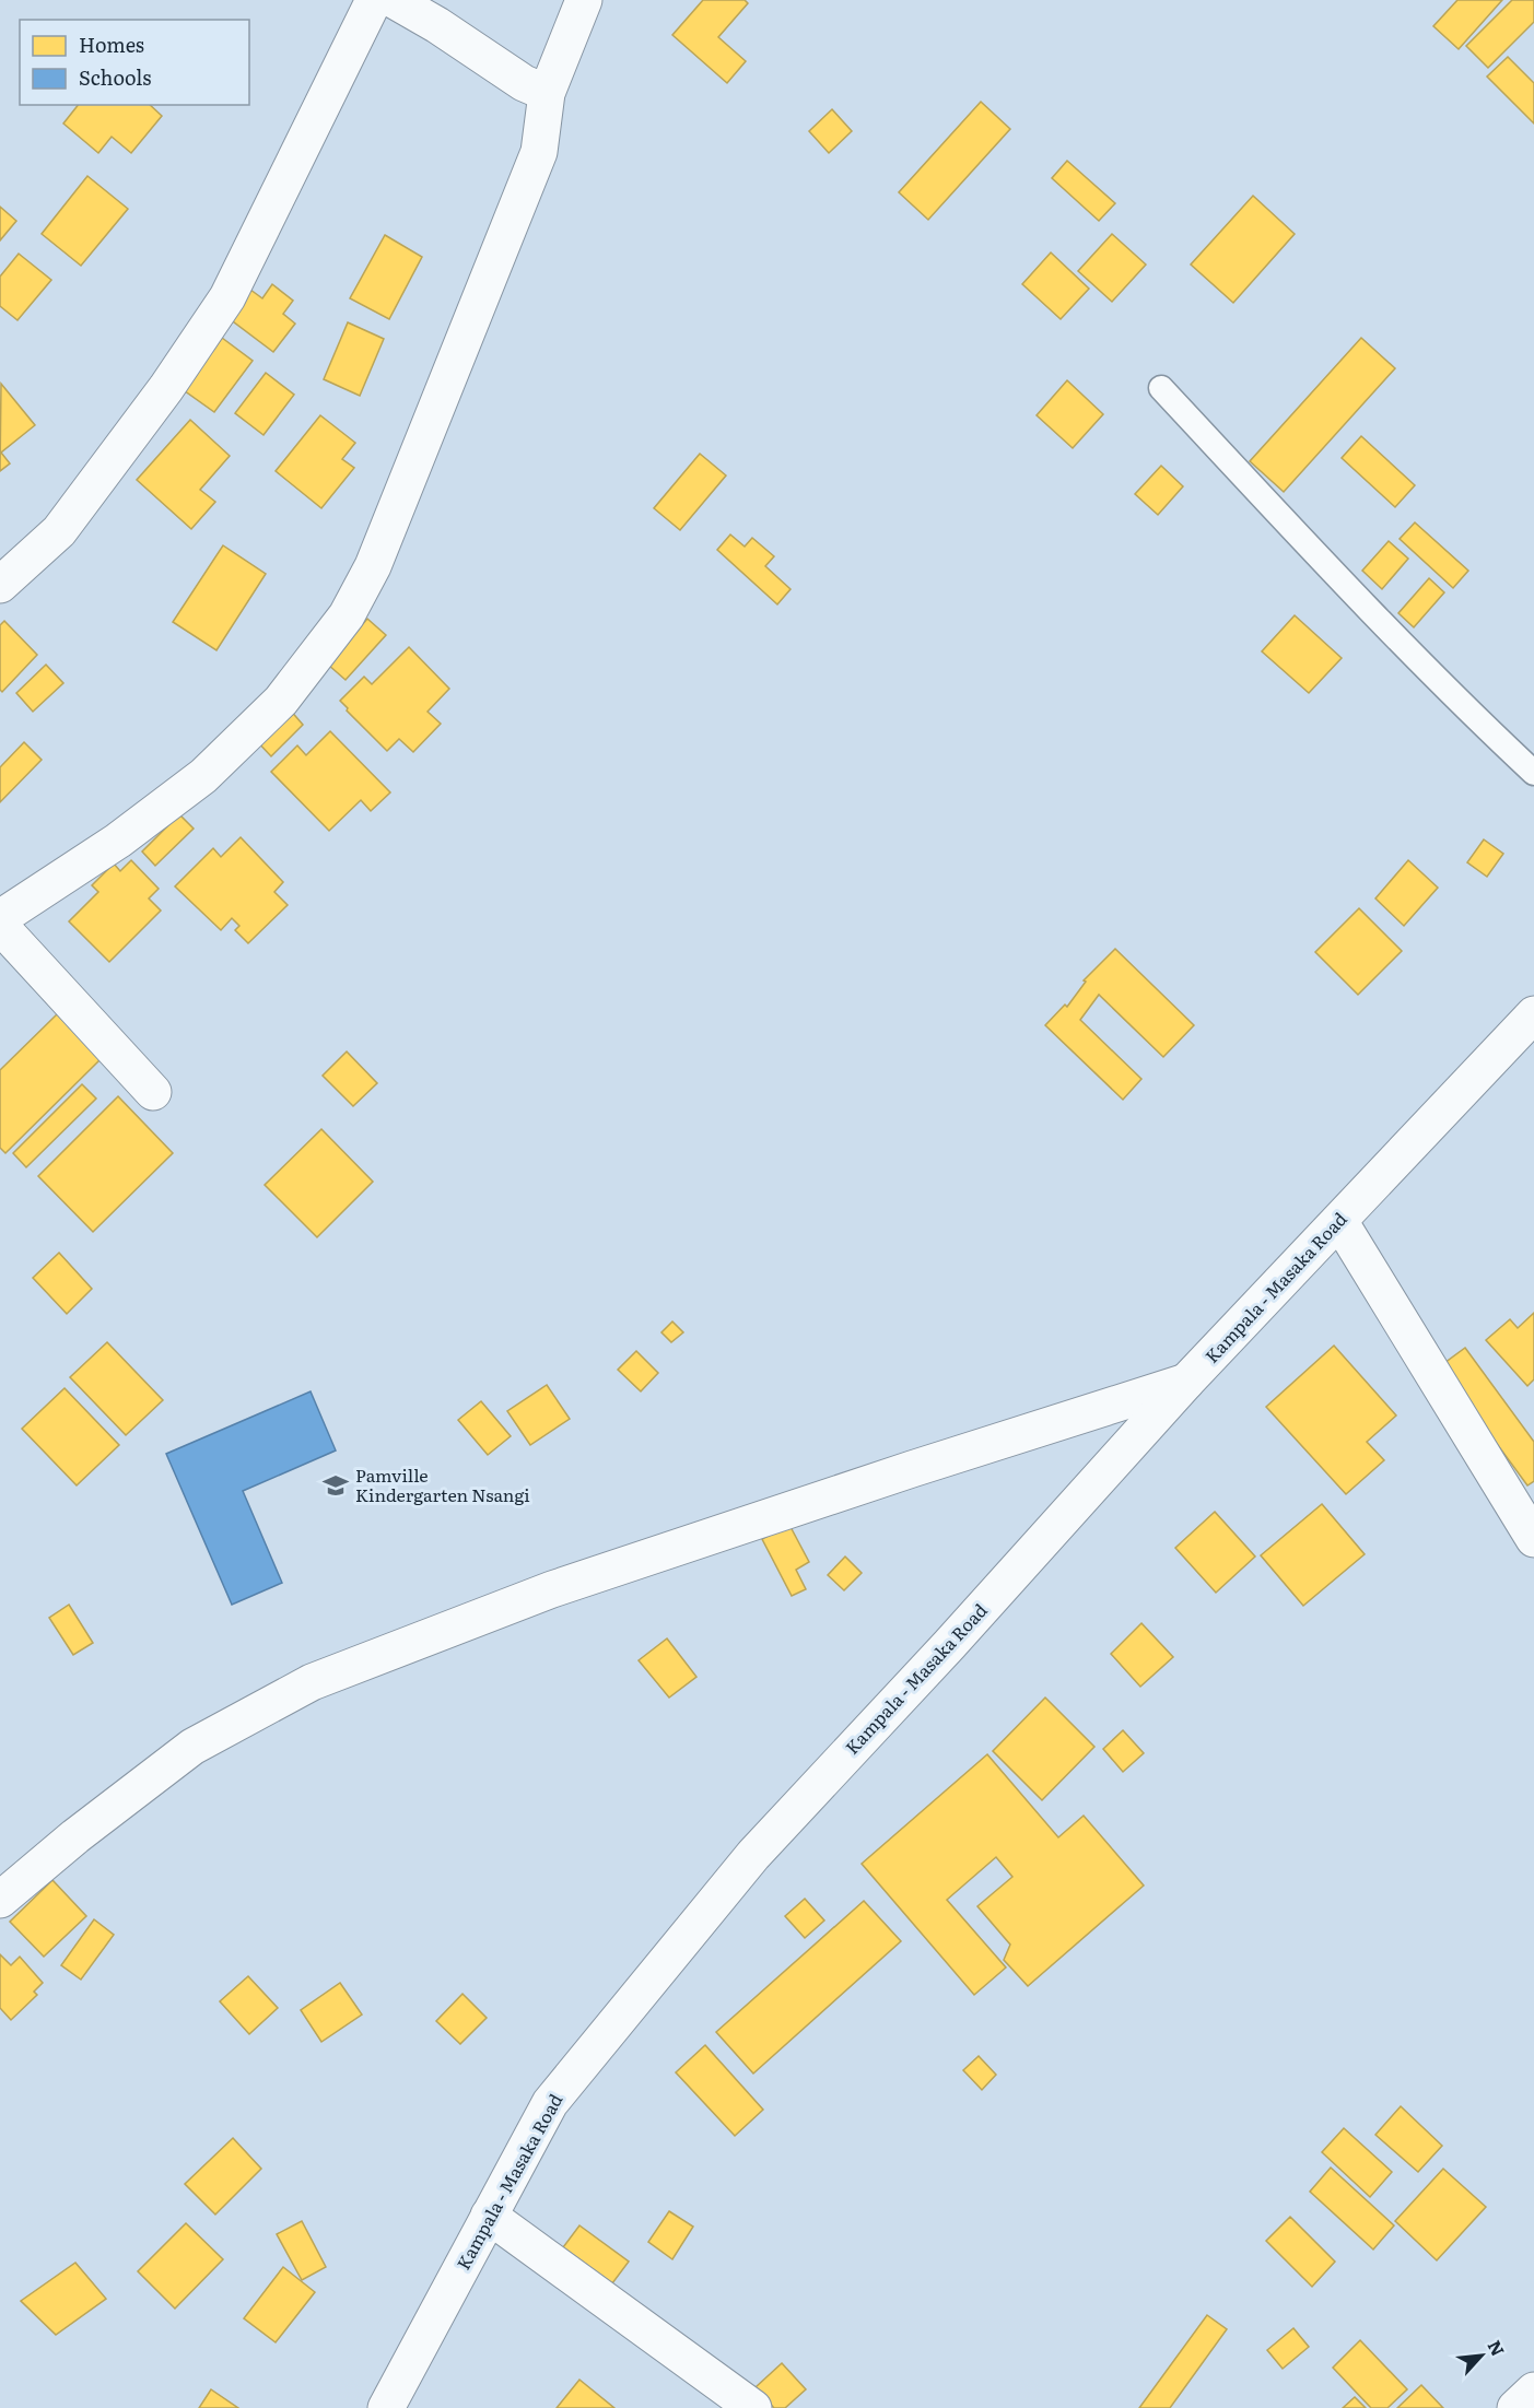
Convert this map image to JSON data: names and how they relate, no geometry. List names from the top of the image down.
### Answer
{
  "streets": {
    "street": ["Kampala - Masaka Road"]
  },
  "places": {
    "school or university": ["Pamville Kindergarten Nsangi"]
  },
  "legend": ["Homes", "Schools"],
  "north": "top right"
}
